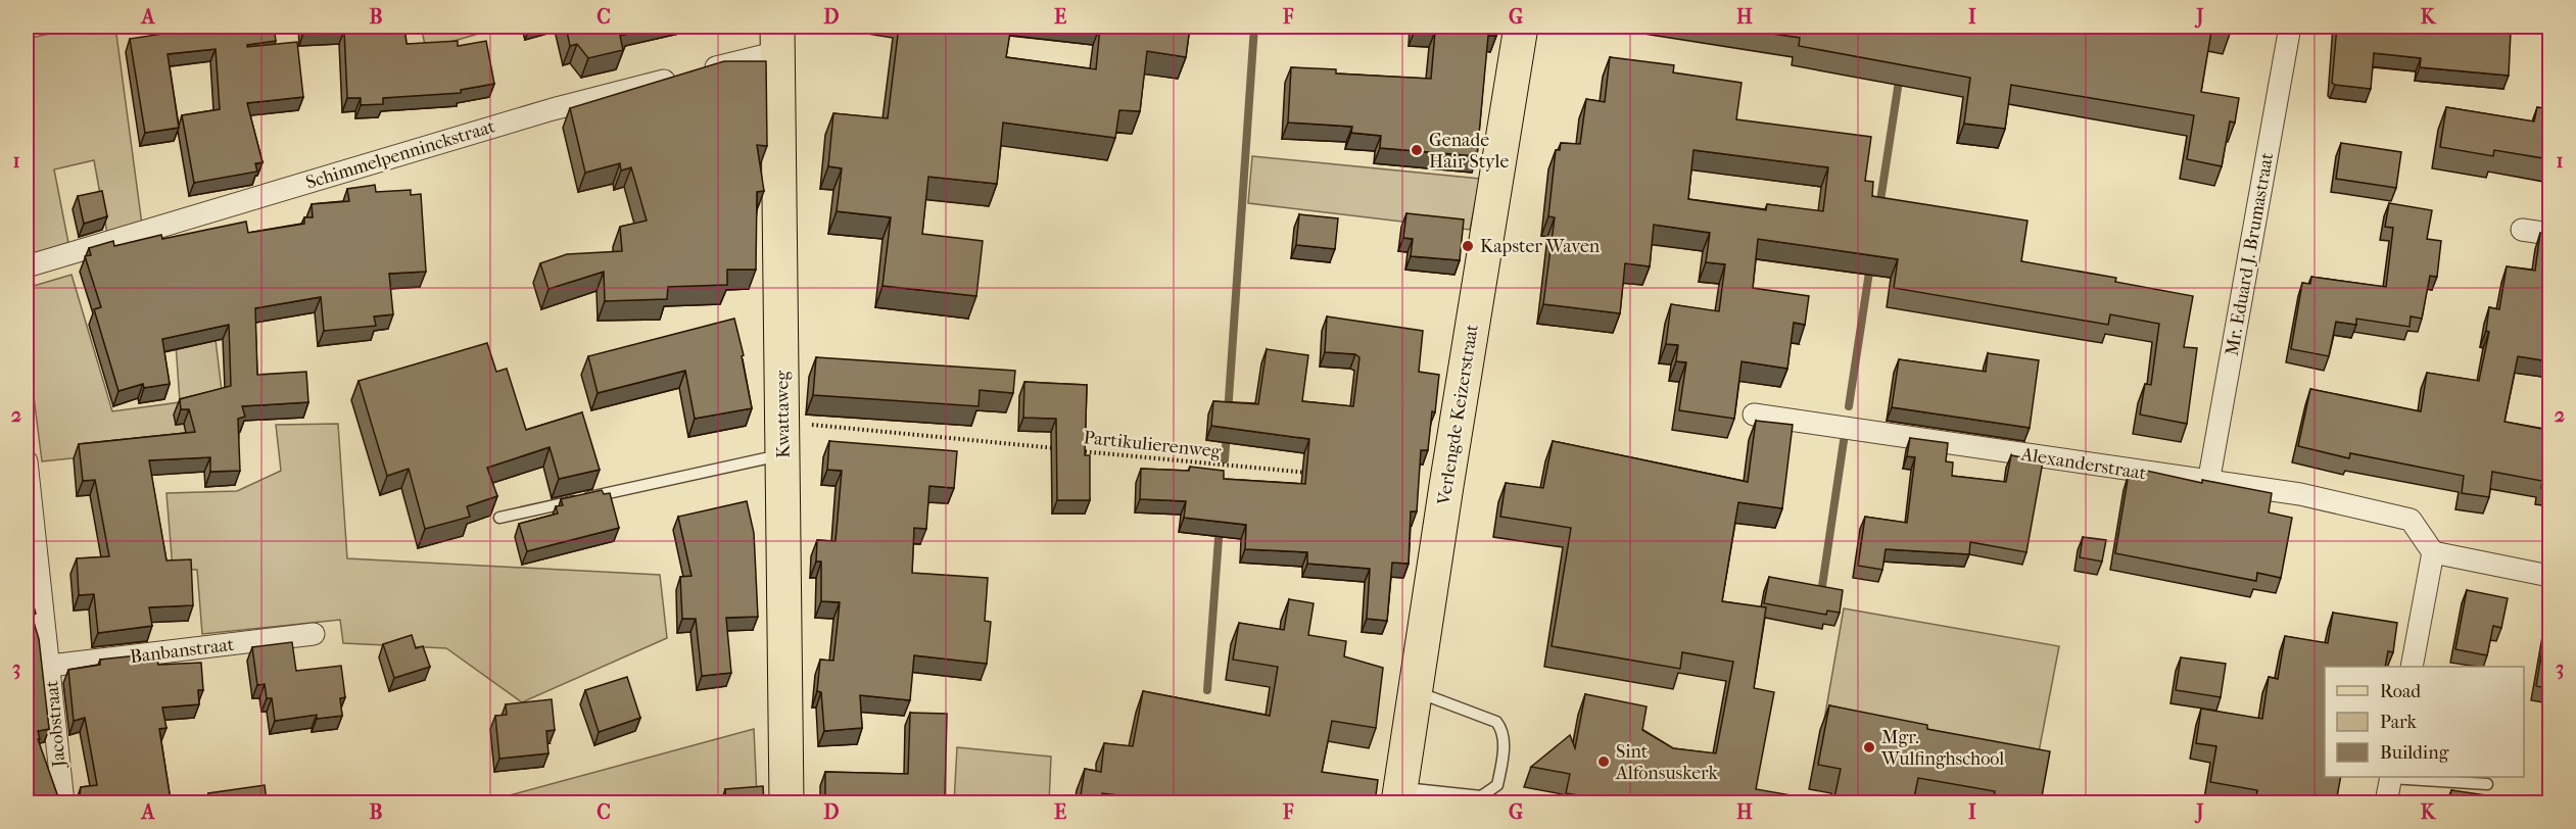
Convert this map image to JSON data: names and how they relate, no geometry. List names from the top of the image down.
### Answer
{
  "streets": {
    "main road": ["Kwattaweg", "Verlengde Keizerstraat"],
    "street": [
      "Schimmelpenninckstraat",
      "Mr. Eduard J. Brumastraat",
      "Alexanderstraat",
      "Banbanstraat",
      "Jacobstraat"
    ],
    "path": ["Partikulierenweg"]
  },
  "crossings": [
    ["Schimmelpenninckstraat", "Kwattaweg"],
    ["Mr. Eduard J. Brumastraat", "Alexanderstraat"],
    ["Kwattaweg", "Partikulierenweg"],
    ["Banbanstraat", "Jacobstraat"]
  ],
  "places": [
    "Genade Hair Style",
    "Kapster Waven",
    "Mgr. Wulfinghschool",
    "Sint Alfonsuskerk"
  ],
  "legend": ["Road", "Park", "Building"],
  "grid": {
    "columns": [
      "A",
      "B",
      "C",
      "D",
      "E",
      "F",
      "G",
      "H",
      "I",
      "J",
      "K"
    ],
    "rows": ["1", "2", "3"]
  }
}
